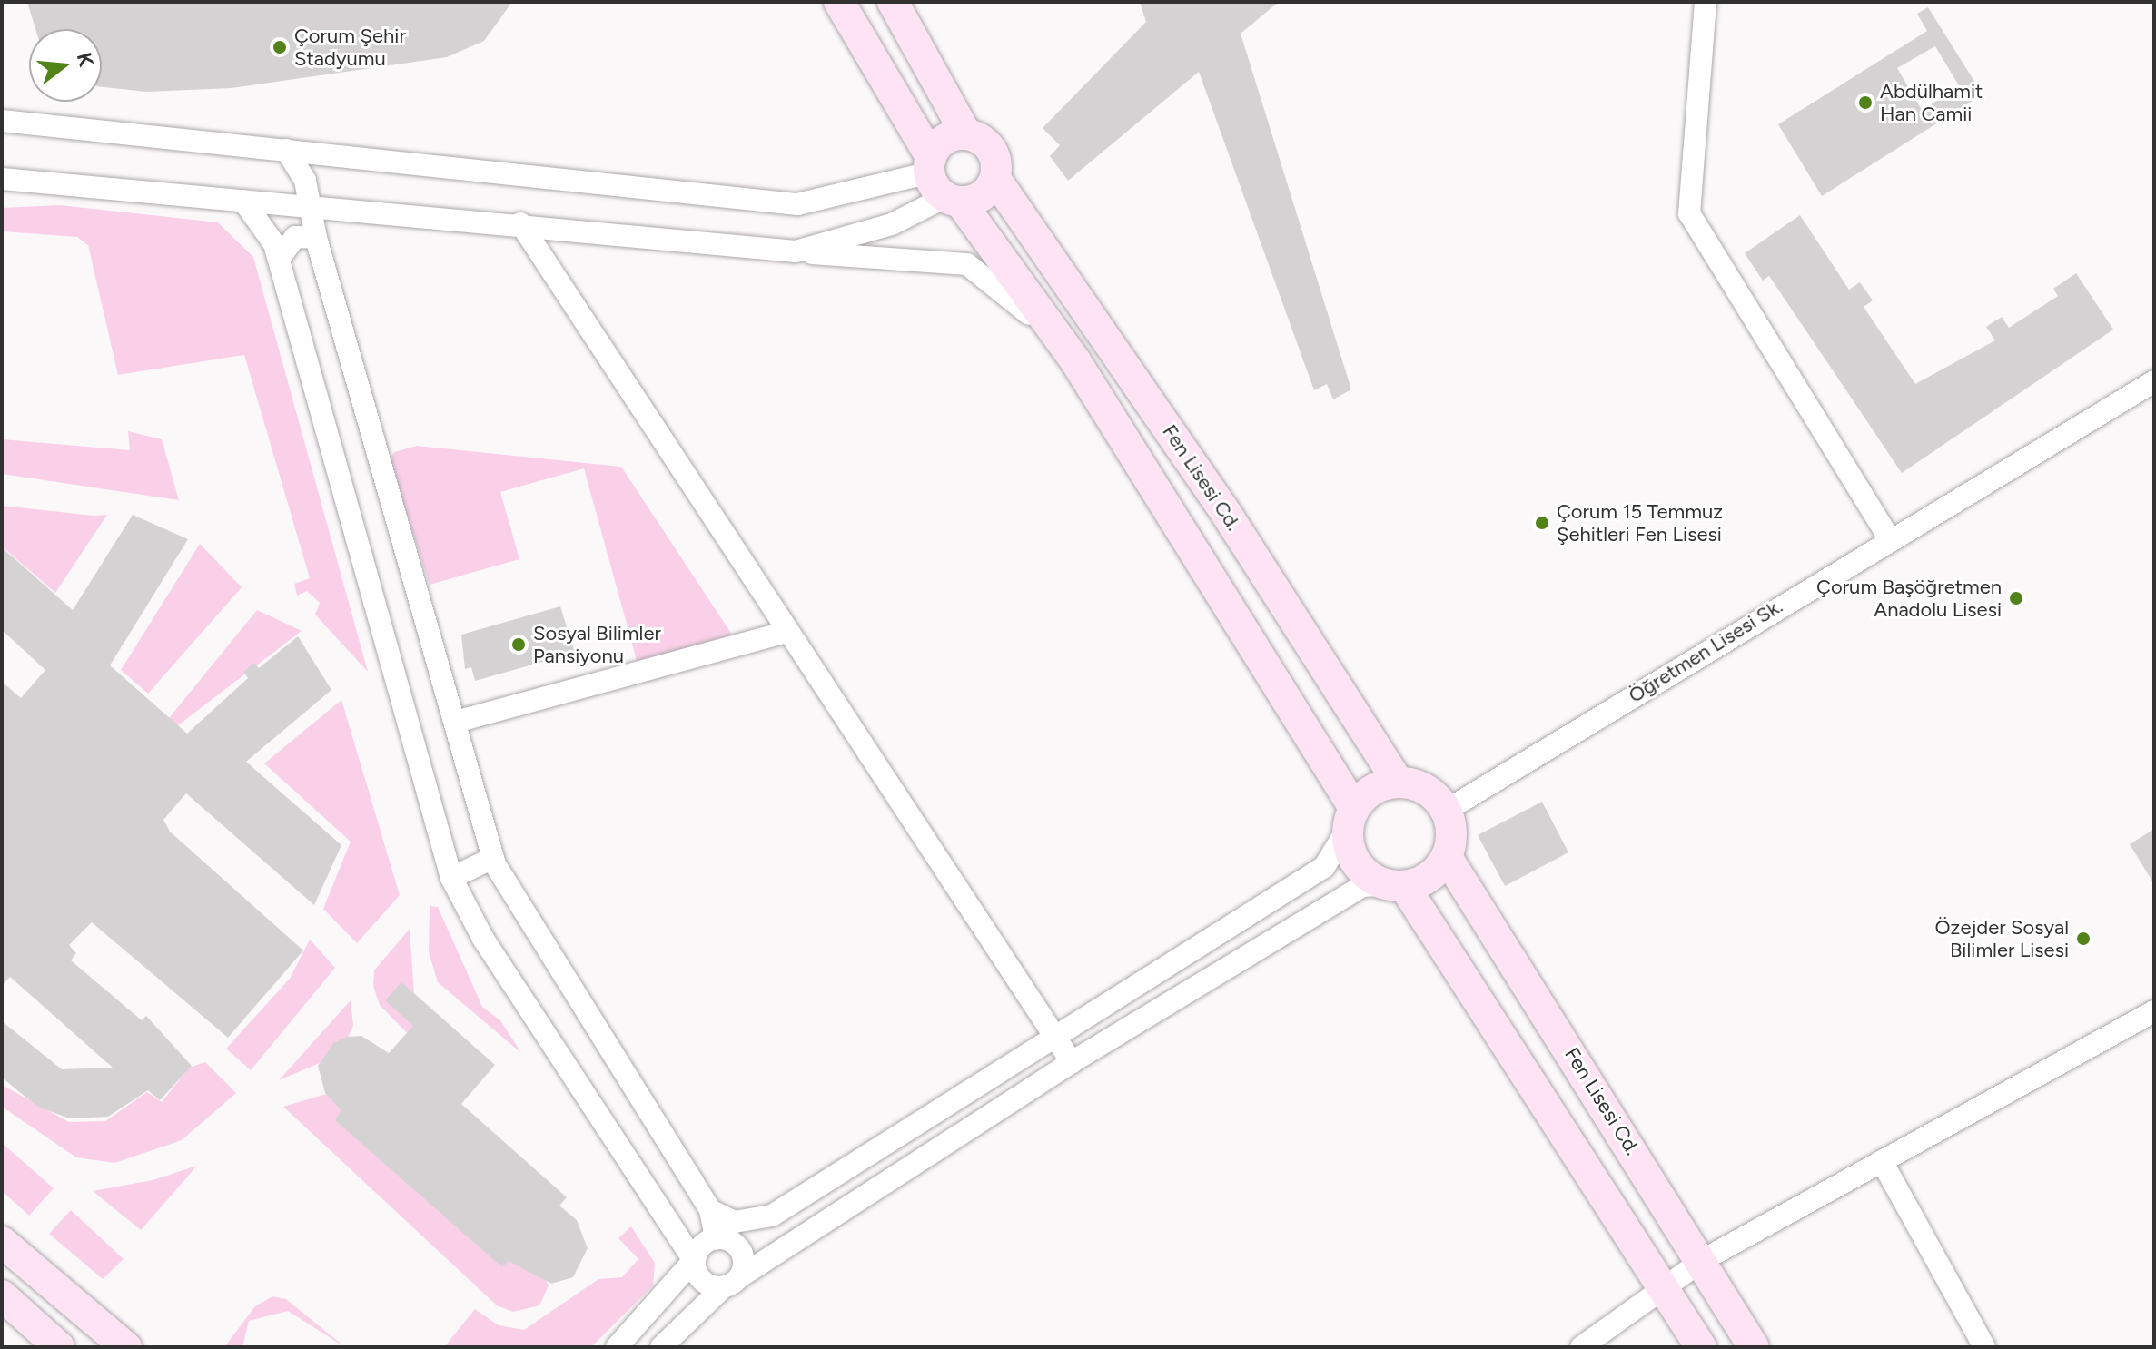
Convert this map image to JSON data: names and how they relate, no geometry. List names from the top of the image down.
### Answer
{
  "streets": {
    "street": ["Fen Lisesi Cd.", "Öğretmen Lisesi Sk."]
  },
  "crossings": [
    ["Fen Lisesi Cd.", "Öğretmen Lisesi Sk."]
  ],
  "places": [
    "Çorum Şehir Stadyumu",
    "Abdülhamit Han Camii",
    "Çorum 15 Temmuz Şehitleri Fen Lisesi",
    "Çorum Başöğretmen Anadolu Lisesi",
    "Sosyal Bilimler Pansiyonu",
    "Özejder Sosyal Bilimler Lisesi"
  ],
  "north": "right"
}
